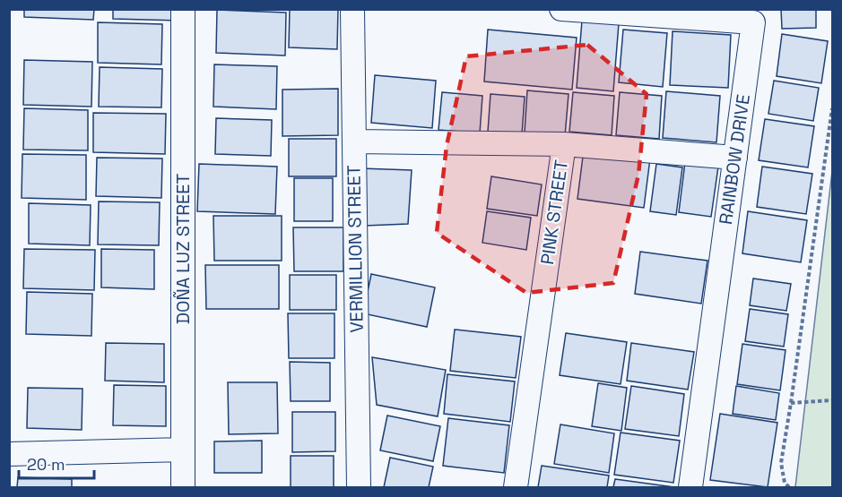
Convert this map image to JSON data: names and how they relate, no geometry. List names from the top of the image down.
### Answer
{
  "streets": {
    "street": [
      "RAINBOW DRIVE",
      "PINK STREET",
      "DOÑA LUZ STREET",
      "VERMILLION STREET"
    ]
  },
  "crossings": [
    ["PINK STREET", "VERMILLION STREET"]
  ],
  "scale_bar": "20 m"
}
